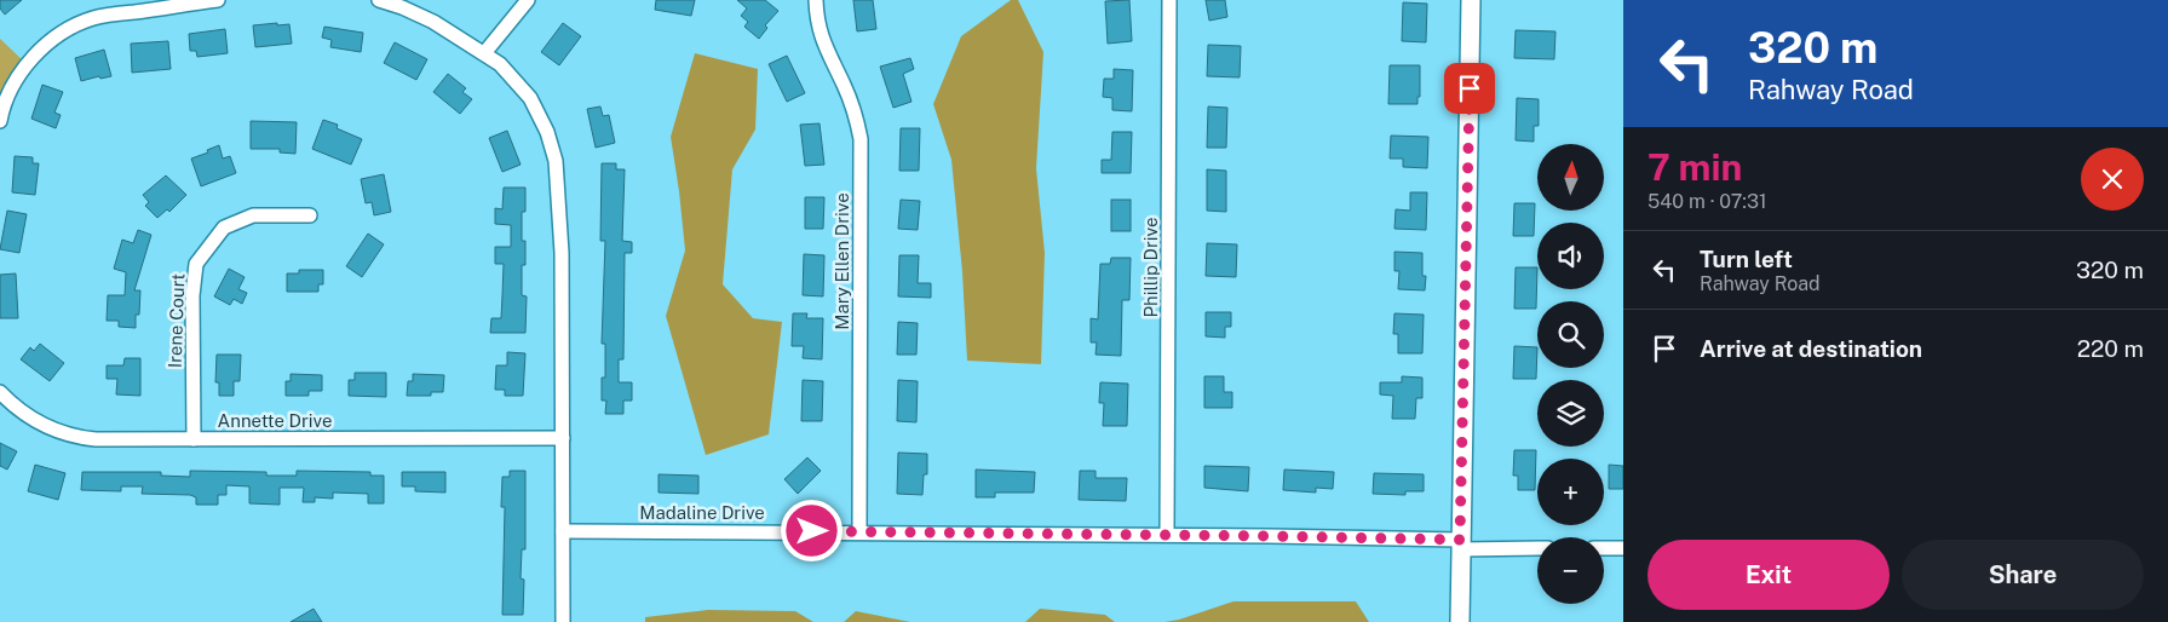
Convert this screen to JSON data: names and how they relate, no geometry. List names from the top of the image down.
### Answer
{
  "streets": {
    "street": [
      "Mary Ellen Drive",
      "Phillip Drive",
      "Irene Court",
      "Annette Drive",
      "Madaline Drive"
    ]
  },
  "crossings": [
    ["Mary Ellen Drive", "Madaline Drive"],
    ["Phillip Drive", "Madaline Drive"],
    ["Irene Court", "Annette Drive"]
  ],
  "north": "top",
  "page": {
    "turn": ["320 m", "Rahway Road"],
    "heading": ["7 min", "540 m · 07:31"],
    "map_buttons": ["+", "−"],
    "list": [
      {
        "name": "Turn left",
        "note": "Rahway Road",
        "value": "320 m"
      },
      {
        "name": "Arrive at destination",
        "value": "220 m"
      }
    ],
    "buttons": ["Exit", "Share"]
  }
}
